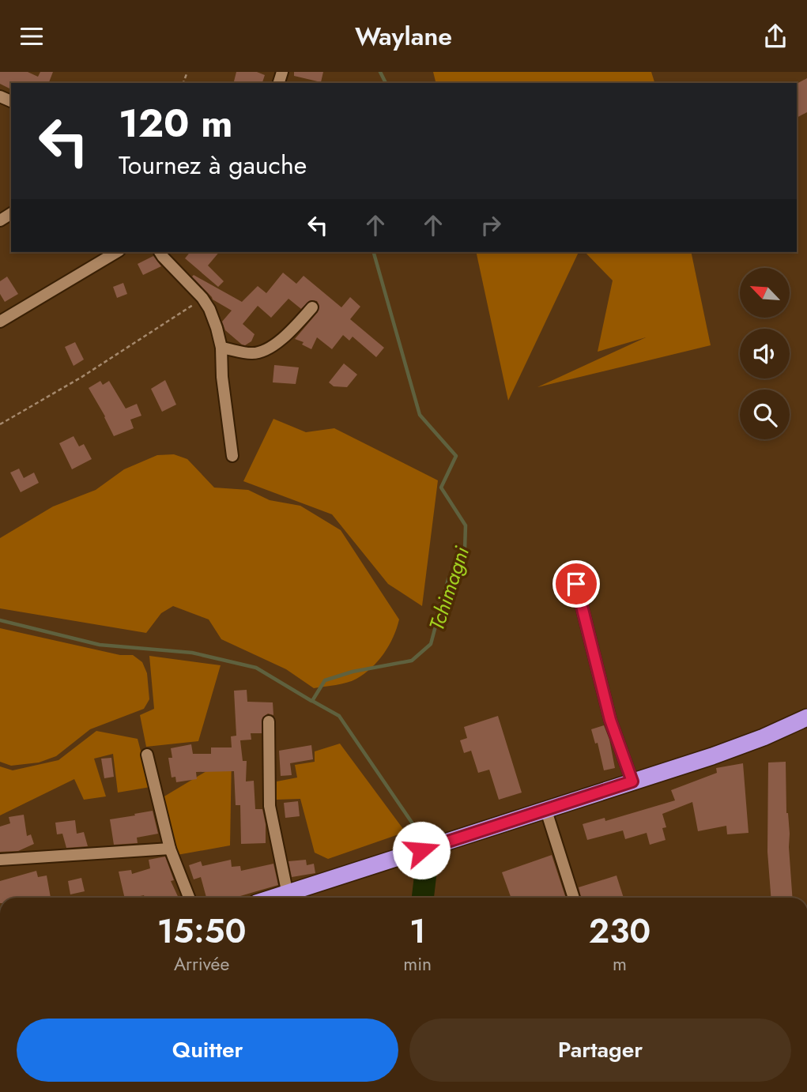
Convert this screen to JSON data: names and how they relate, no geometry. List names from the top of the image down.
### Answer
{
  "water": ["Tchimagni"],
  "north": "top left",
  "page": {
    "header": "Waylane",
    "turn": ["120 m", "Tournez à gauche"],
    "eta": [
      "15:50",
      "Arrivée",
      "1",
      "min",
      "230",
      "m"
    ],
    "buttons": ["Quitter", "Partager"]
  }
}
